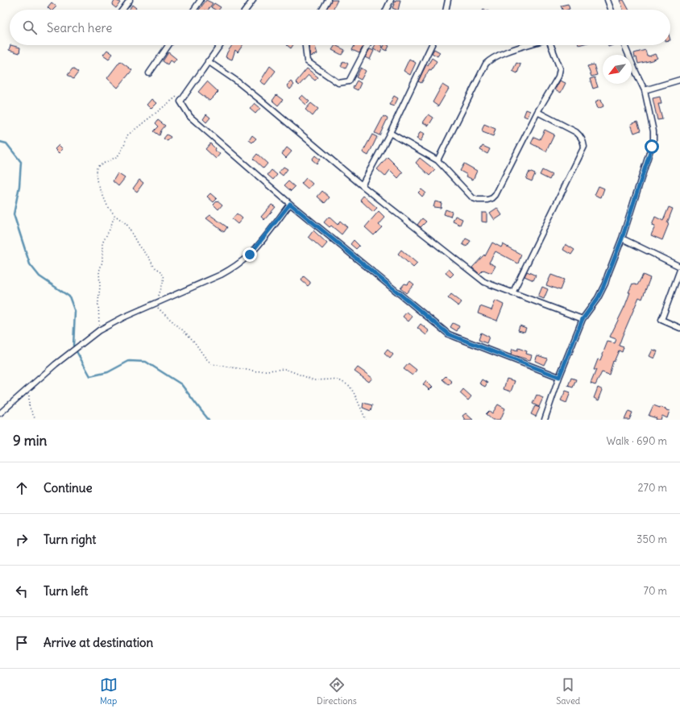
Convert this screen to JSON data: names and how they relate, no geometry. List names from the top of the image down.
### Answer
{
  "north": "bottom left",
  "page": {
    "search": "Search here",
    "heading": ["9 min", "Walk · 690 m"],
    "list": [
      ["Continue", "270 m"],
      ["Turn right", "350 m"],
      ["Turn left", "70 m"],
      "Arrive at destination"
    ],
    "nav": ["Map", "Directions", "Saved"]
  }
}
